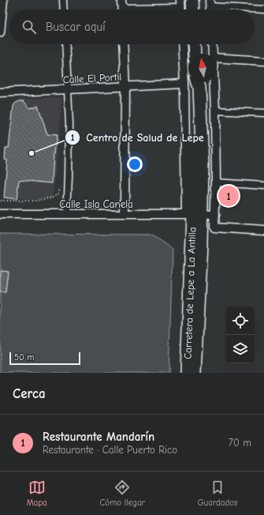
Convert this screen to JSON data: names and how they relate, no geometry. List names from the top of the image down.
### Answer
{
  "streets": {
    "main road": ["Carretera de Lepe a La Antilla"],
    "street": ["Calle El Portil", "Calle Isla Canela"]
  },
  "crossings": [
    ["Calle Isla Canela", "Carretera de Lepe a La Antilla"]
  ],
  "places": ["Centro de Salud de Lepe"],
  "scale_bar": "50 m",
  "north": "top",
  "page": {
    "search": "Buscar aquí",
    "pins": "1",
    "scale": "50 m",
    "heading": "Cerca",
    "list": [
      {
        "mark": "1",
        "name": "Restaurante Mandarín",
        "note": "Restaurante · Calle Puerto Rico",
        "value": "70 m"
      }
    ],
    "nav": ["Mapa", "Cómo llegar", "Guardados"]
  }
}
